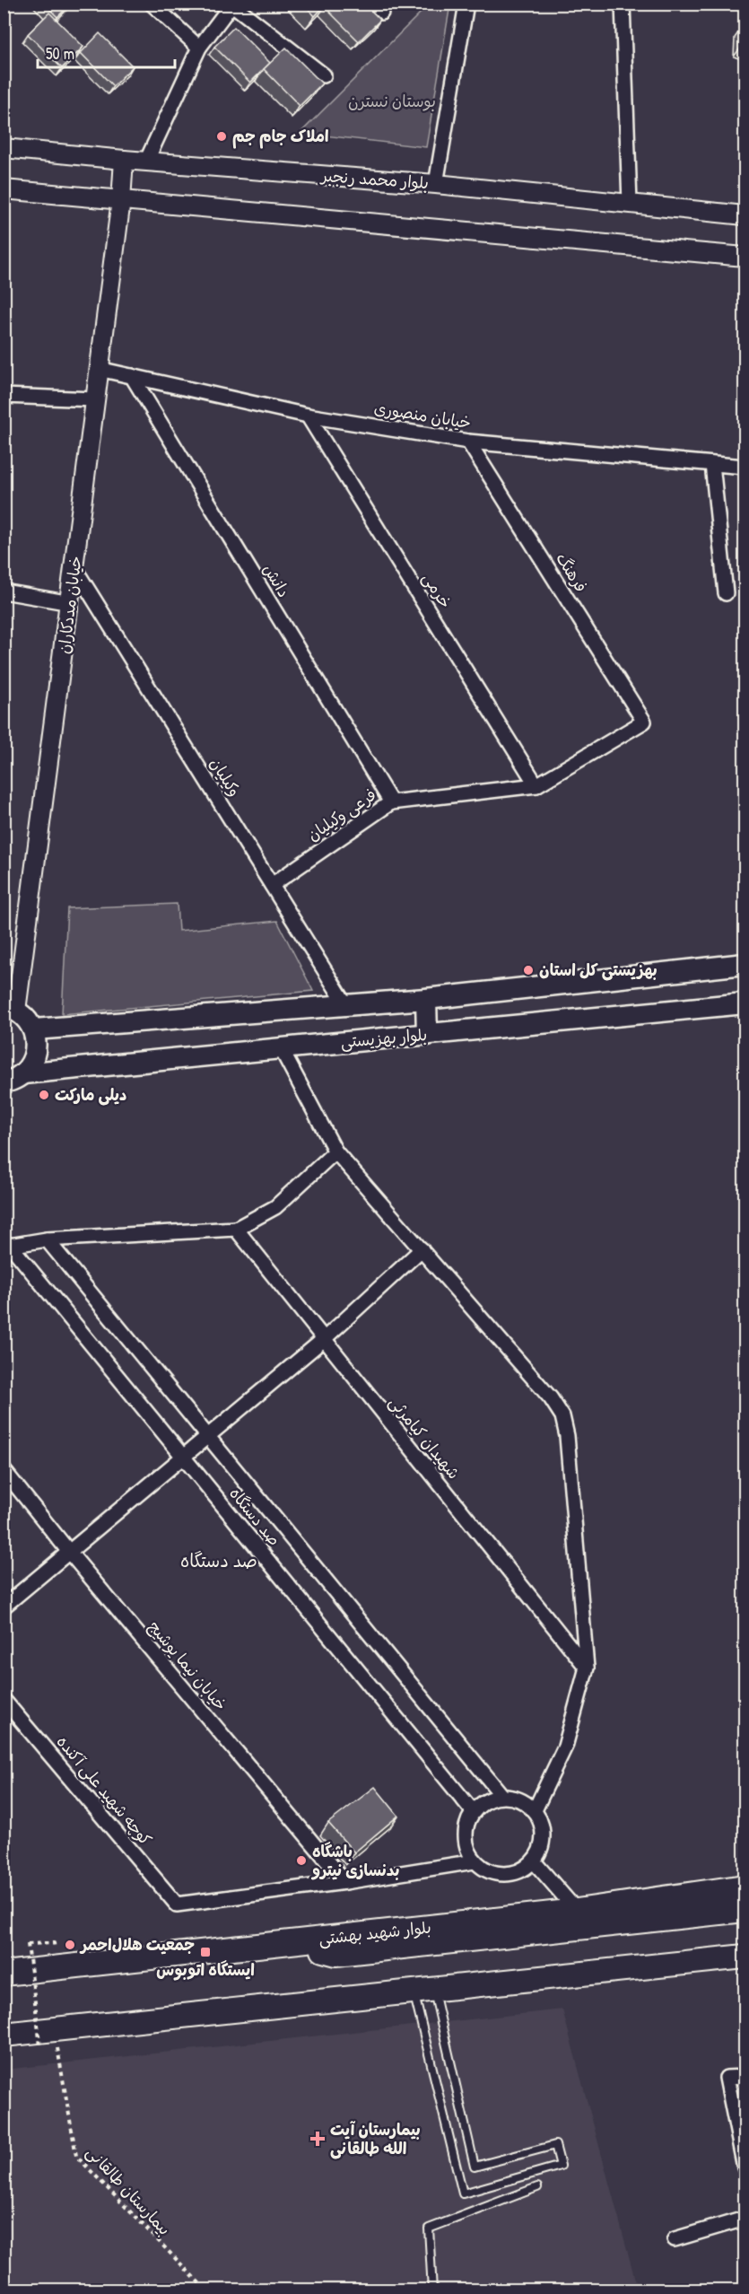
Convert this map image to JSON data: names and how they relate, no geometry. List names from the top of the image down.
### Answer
{
  "streets": {
    "main road": ["بلوار بهزیستی", "بلوار شهید بهشتی"],
    "street": [
      "بلوار محمد رنجبر",
      "خیابان منصوری",
      "فرهنگ",
      "دانش",
      "خرمی",
      "خیابان مددکاران",
      "وکیلیان",
      "فرعی وکیلیان",
      "شهیدان کیامرثی",
      "صد دستگاه",
      "خیابان نیما یوشیج",
      "کوچه شهید علی آکنده"
    ],
    "path": ["بیمارستان طالقانی"]
  },
  "crossings": [
    ["بلوار محمد رنجبر", "خیابان مددکاران"],
    ["خیابان منصوری", "فرهنگ"],
    ["خیابان منصوری", "دانش"],
    ["خیابان منصوری", "خرمی"],
    ["خیابان منصوری", "خیابان مددکاران"],
    ["فرهنگ", "خرمی"],
    ["فرهنگ", "فرعی وکیلیان"],
    ["دانش", "فرعی وکیلیان"],
    ["خرمی", "فرعی وکیلیان"],
    ["خیابان مددکاران", "وکیلیان"],
    ["وکیلیان", "فرعی وکیلیان"],
    ["خیابان نیما یوشیج", "کوچه شهید علی آکنده"]
  ],
  "districts": ["صد دستگاه"],
  "parks": ["بوستان نسترن"],
  "places": {
    "other": [
      "املاک جام جم",
      "بهزیستی کل استان",
      "دیلی مارکت",
      "باشگاه بدنسازی نیترو",
      "جمعیت هلال‌احمر"
    ],
    "transit": ["ایستگاه اتوبوس"],
    "health": ["بیمارستان آیت الله طالقانی"]
  },
  "scale_bar": "50 m"
}
